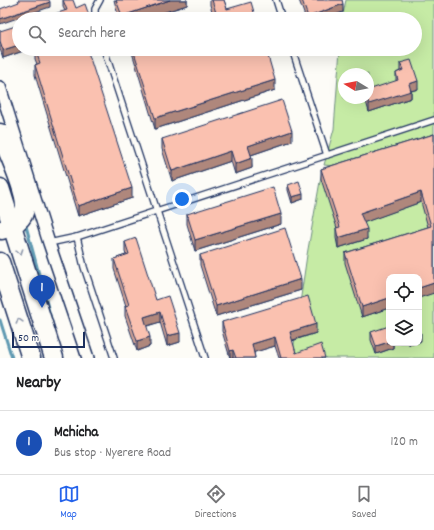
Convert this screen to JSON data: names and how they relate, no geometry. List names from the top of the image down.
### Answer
{
  "scale_bar": "50 m",
  "north": "left",
  "page": {
    "search": "Search here",
    "pins": "1",
    "scale": "50 m",
    "heading": "Nearby",
    "list": [
      {
        "mark": "1",
        "name": "Mchicha",
        "note": "Bus stop · Nyerere Road",
        "value": "120 m"
      }
    ],
    "nav": ["Map", "Directions", "Saved"]
  }
}
